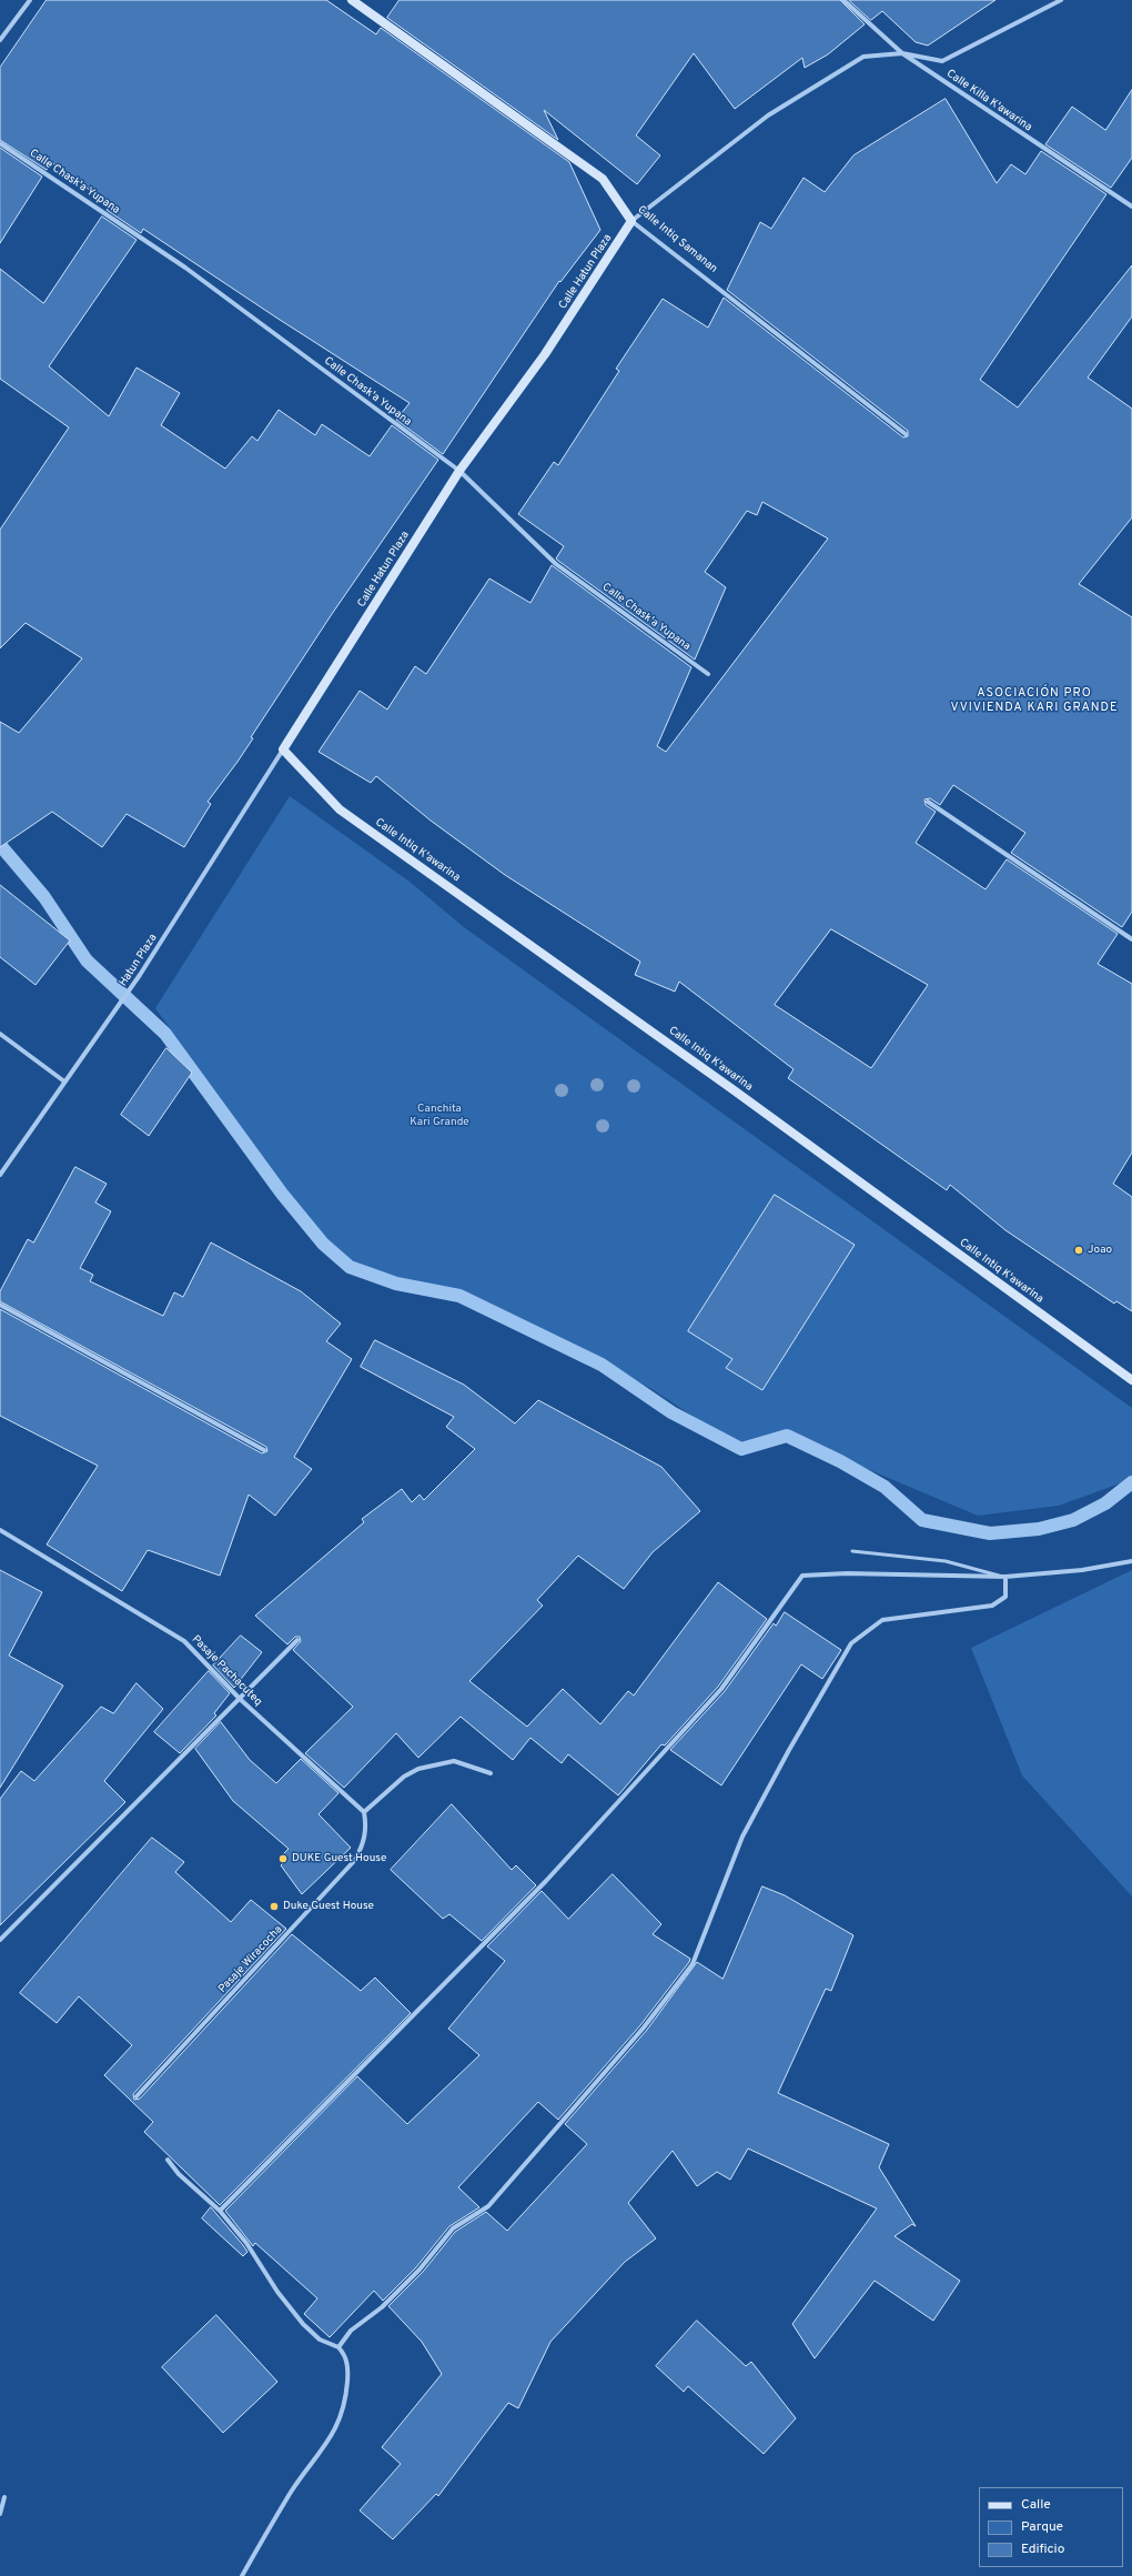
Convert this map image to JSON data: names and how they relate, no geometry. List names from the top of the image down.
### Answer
{
  "streets": {
    "street": [
      "Calle Killa K'awarina",
      "Calle Chask'a Yupana",
      "Calle Intiq Samanan",
      "Calle Hatun Plaza",
      "Calle Intiq K'awarina",
      "Hatun Plaza",
      "Pasaje Pachacuteq",
      "Pasaje Wiracocha"
    ]
  },
  "crossings": [
    ["Calle Killa K'awarina", "Calle Hatun Plaza"],
    ["Calle Chask'a Yupana", "Calle Hatun Plaza"],
    ["Calle Intiq Samanan", "Calle Hatun Plaza"],
    ["Calle Hatun Plaza", "Calle Intiq K'awarina"],
    ["Calle Hatun Plaza", "Hatun Plaza"],
    ["Calle Intiq K'awarina", "Hatun Plaza"],
    ["Pasaje Pachacuteq", "Pasaje Wiracocha"]
  ],
  "districts": ["ASOCIACIÓN PRO VVIVIENDA KARI GRANDE"],
  "parks": ["Canchita Kari Grande"],
  "places": ["Joao", "DUKE Guest House", "Duke Guest House"],
  "legend": ["Calle", "Parque", "Edificio"]
}
